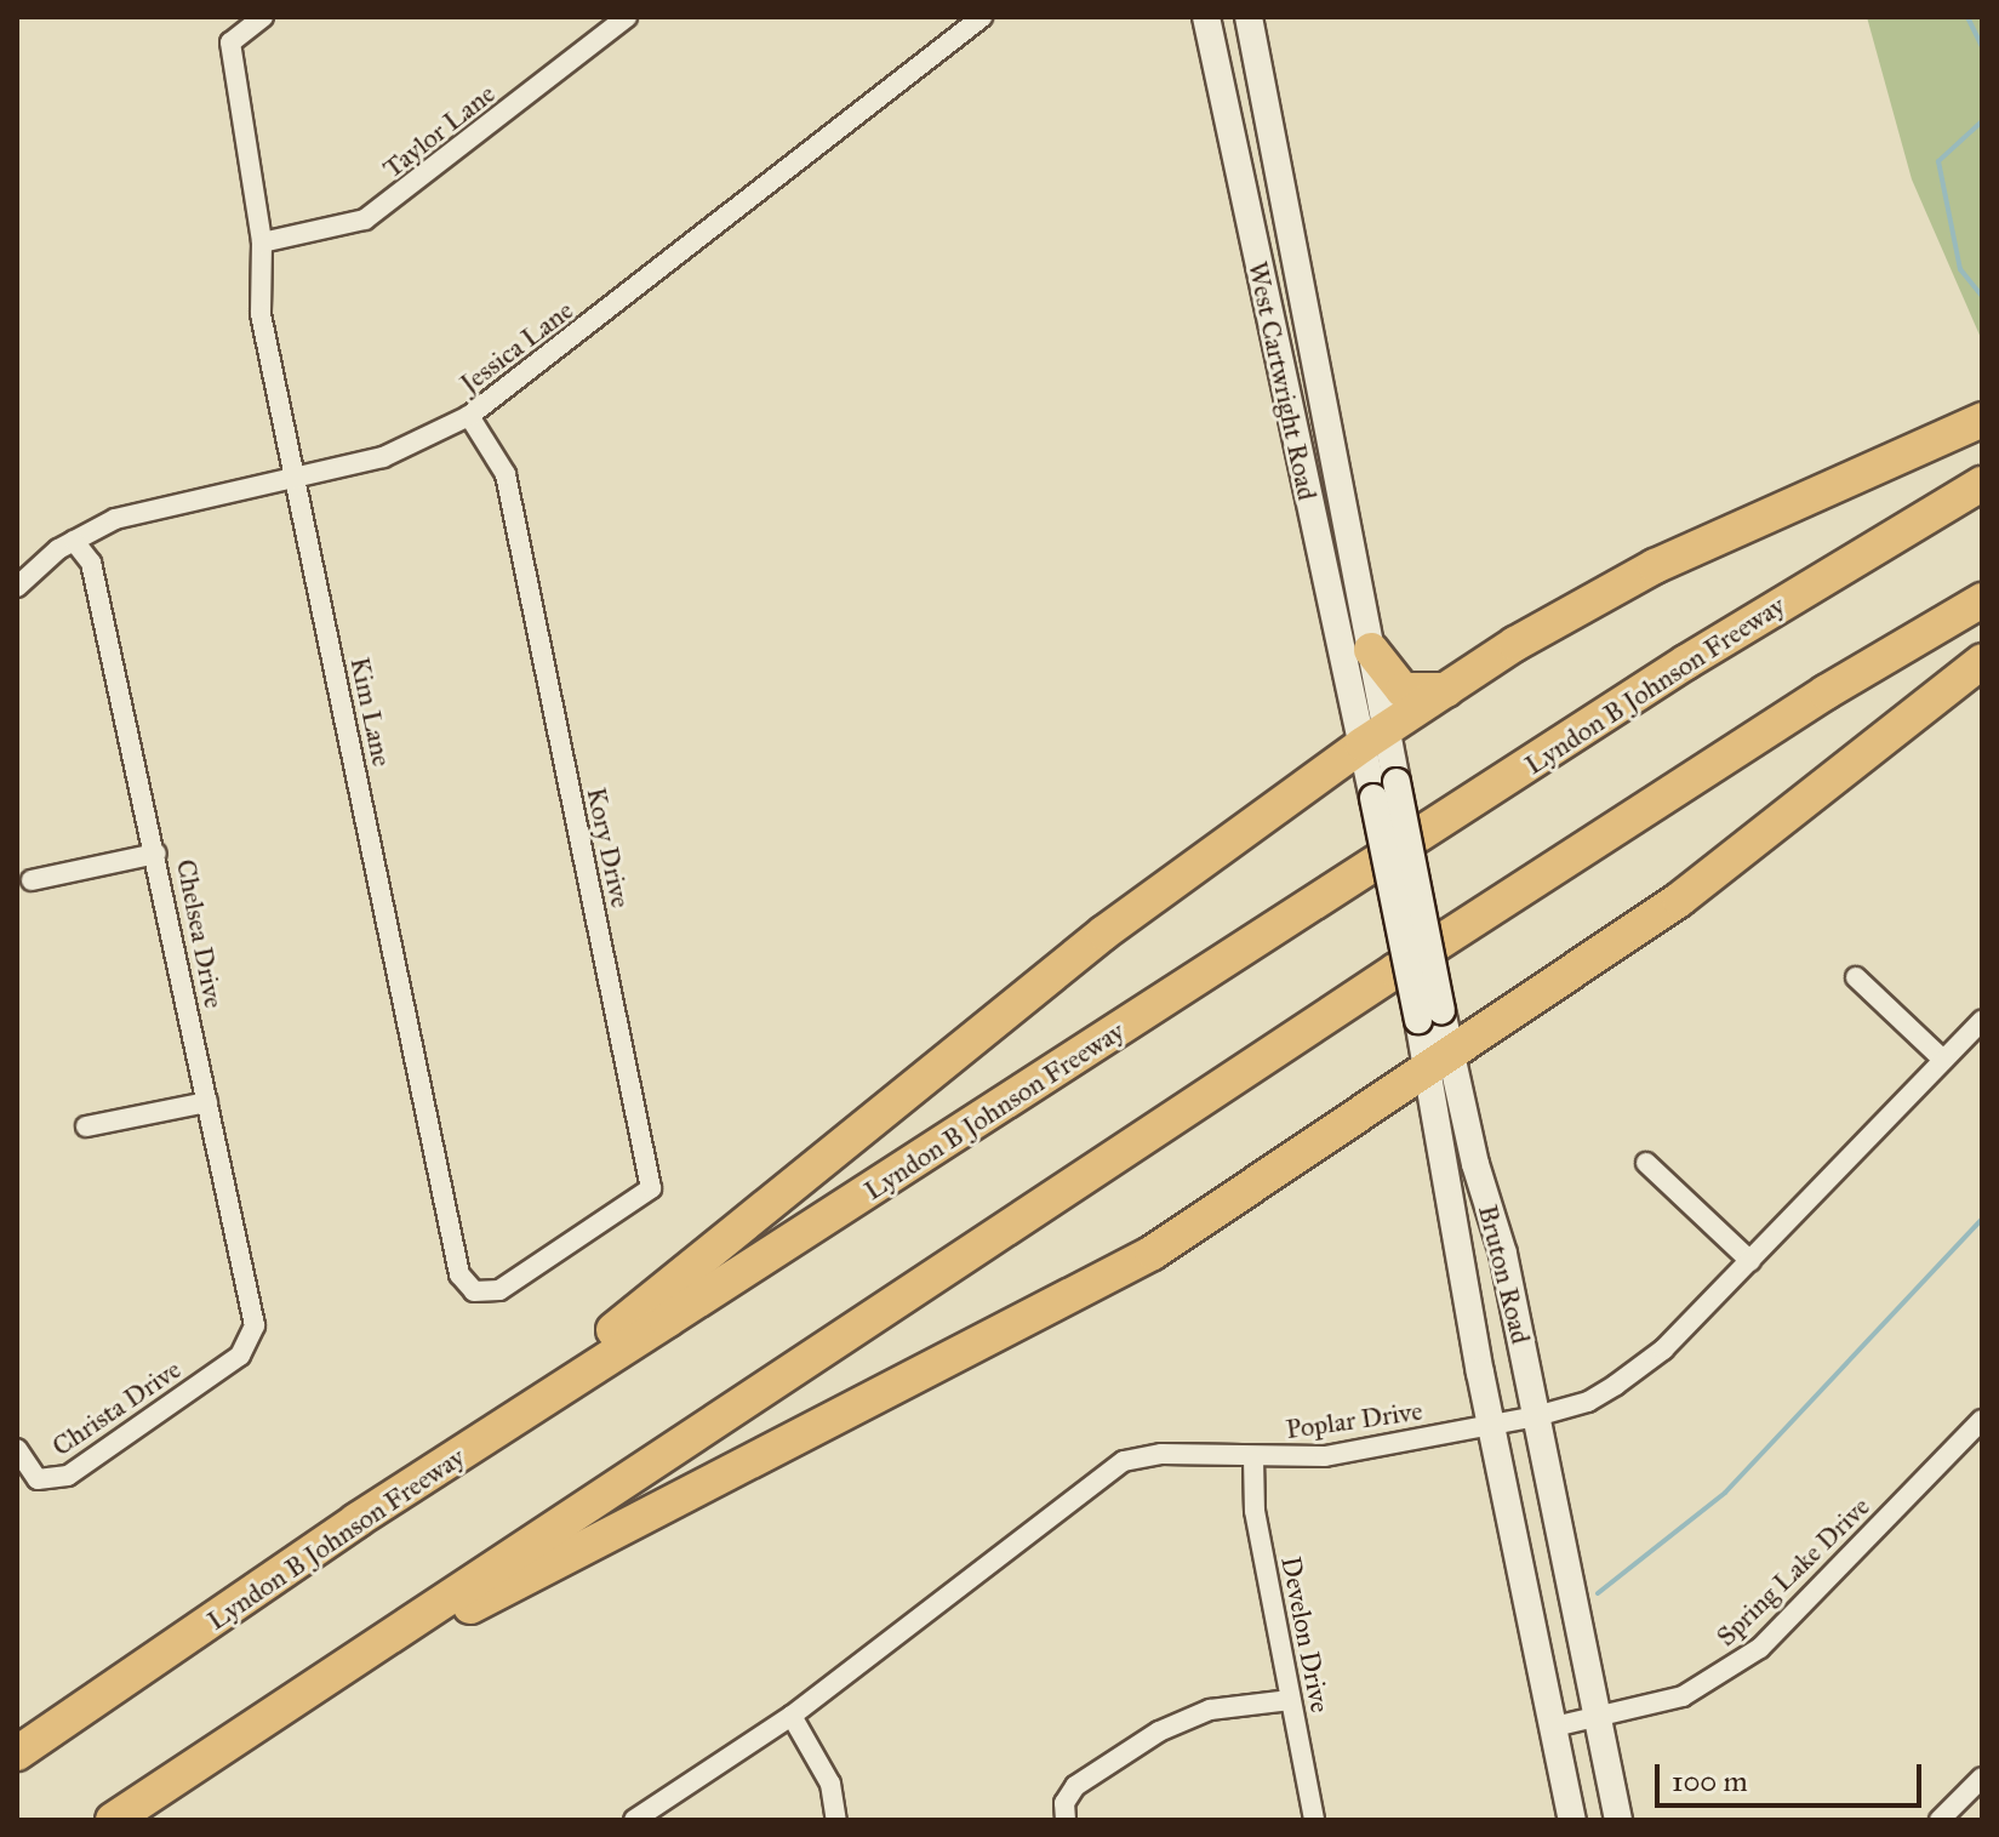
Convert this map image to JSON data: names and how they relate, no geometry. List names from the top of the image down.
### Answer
{
  "streets": {
    "highway": ["Lyndon B Johnson Freeway"],
    "main road": ["West Cartwright Road", "Bruton Road"],
    "street": [
      "Taylor Lane",
      "Jessica Lane",
      "Kim Lane",
      "Kory Drive",
      "Chelsea Drive",
      "Christa Drive",
      "Poplar Drive",
      "Spring Lake Drive",
      "Develon Drive"
    ]
  },
  "crossings": [
    ["Taylor Lane", "Kim Lane"],
    ["Jessica Lane", "Kim Lane"],
    ["Jessica Lane", "Kory Drive"],
    ["Jessica Lane", "Chelsea Drive"],
    ["West Cartwright Road", "Bruton Road"],
    ["Kim Lane", "Kory Drive"],
    ["Chelsea Drive", "Christa Drive"],
    ["Bruton Road", "Poplar Drive"],
    ["Bruton Road", "Spring Lake Drive"],
    ["Poplar Drive", "Develon Drive"]
  ],
  "scale_bar": "100 m"
}
